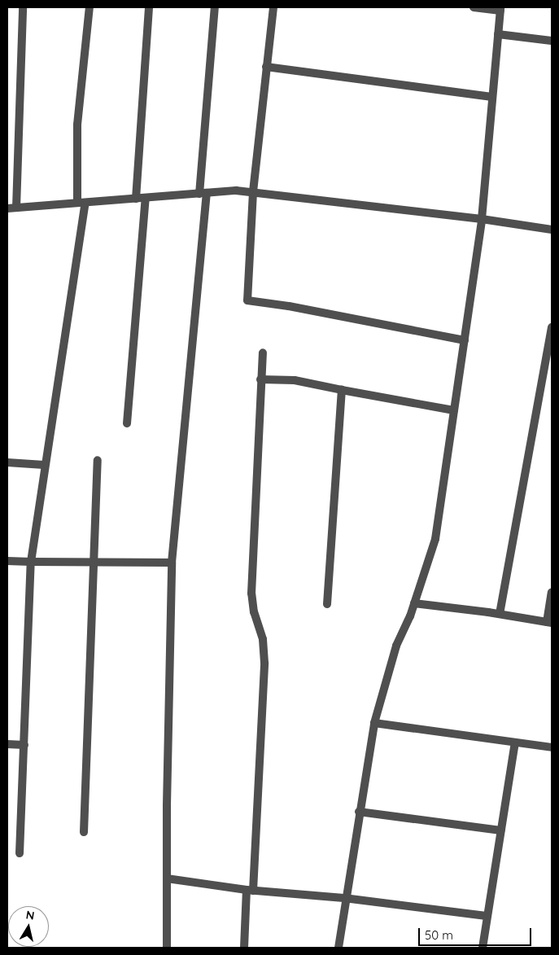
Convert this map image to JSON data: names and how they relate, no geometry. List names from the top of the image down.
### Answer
{
  "scale_bar": "50 m",
  "north": "top"
}
